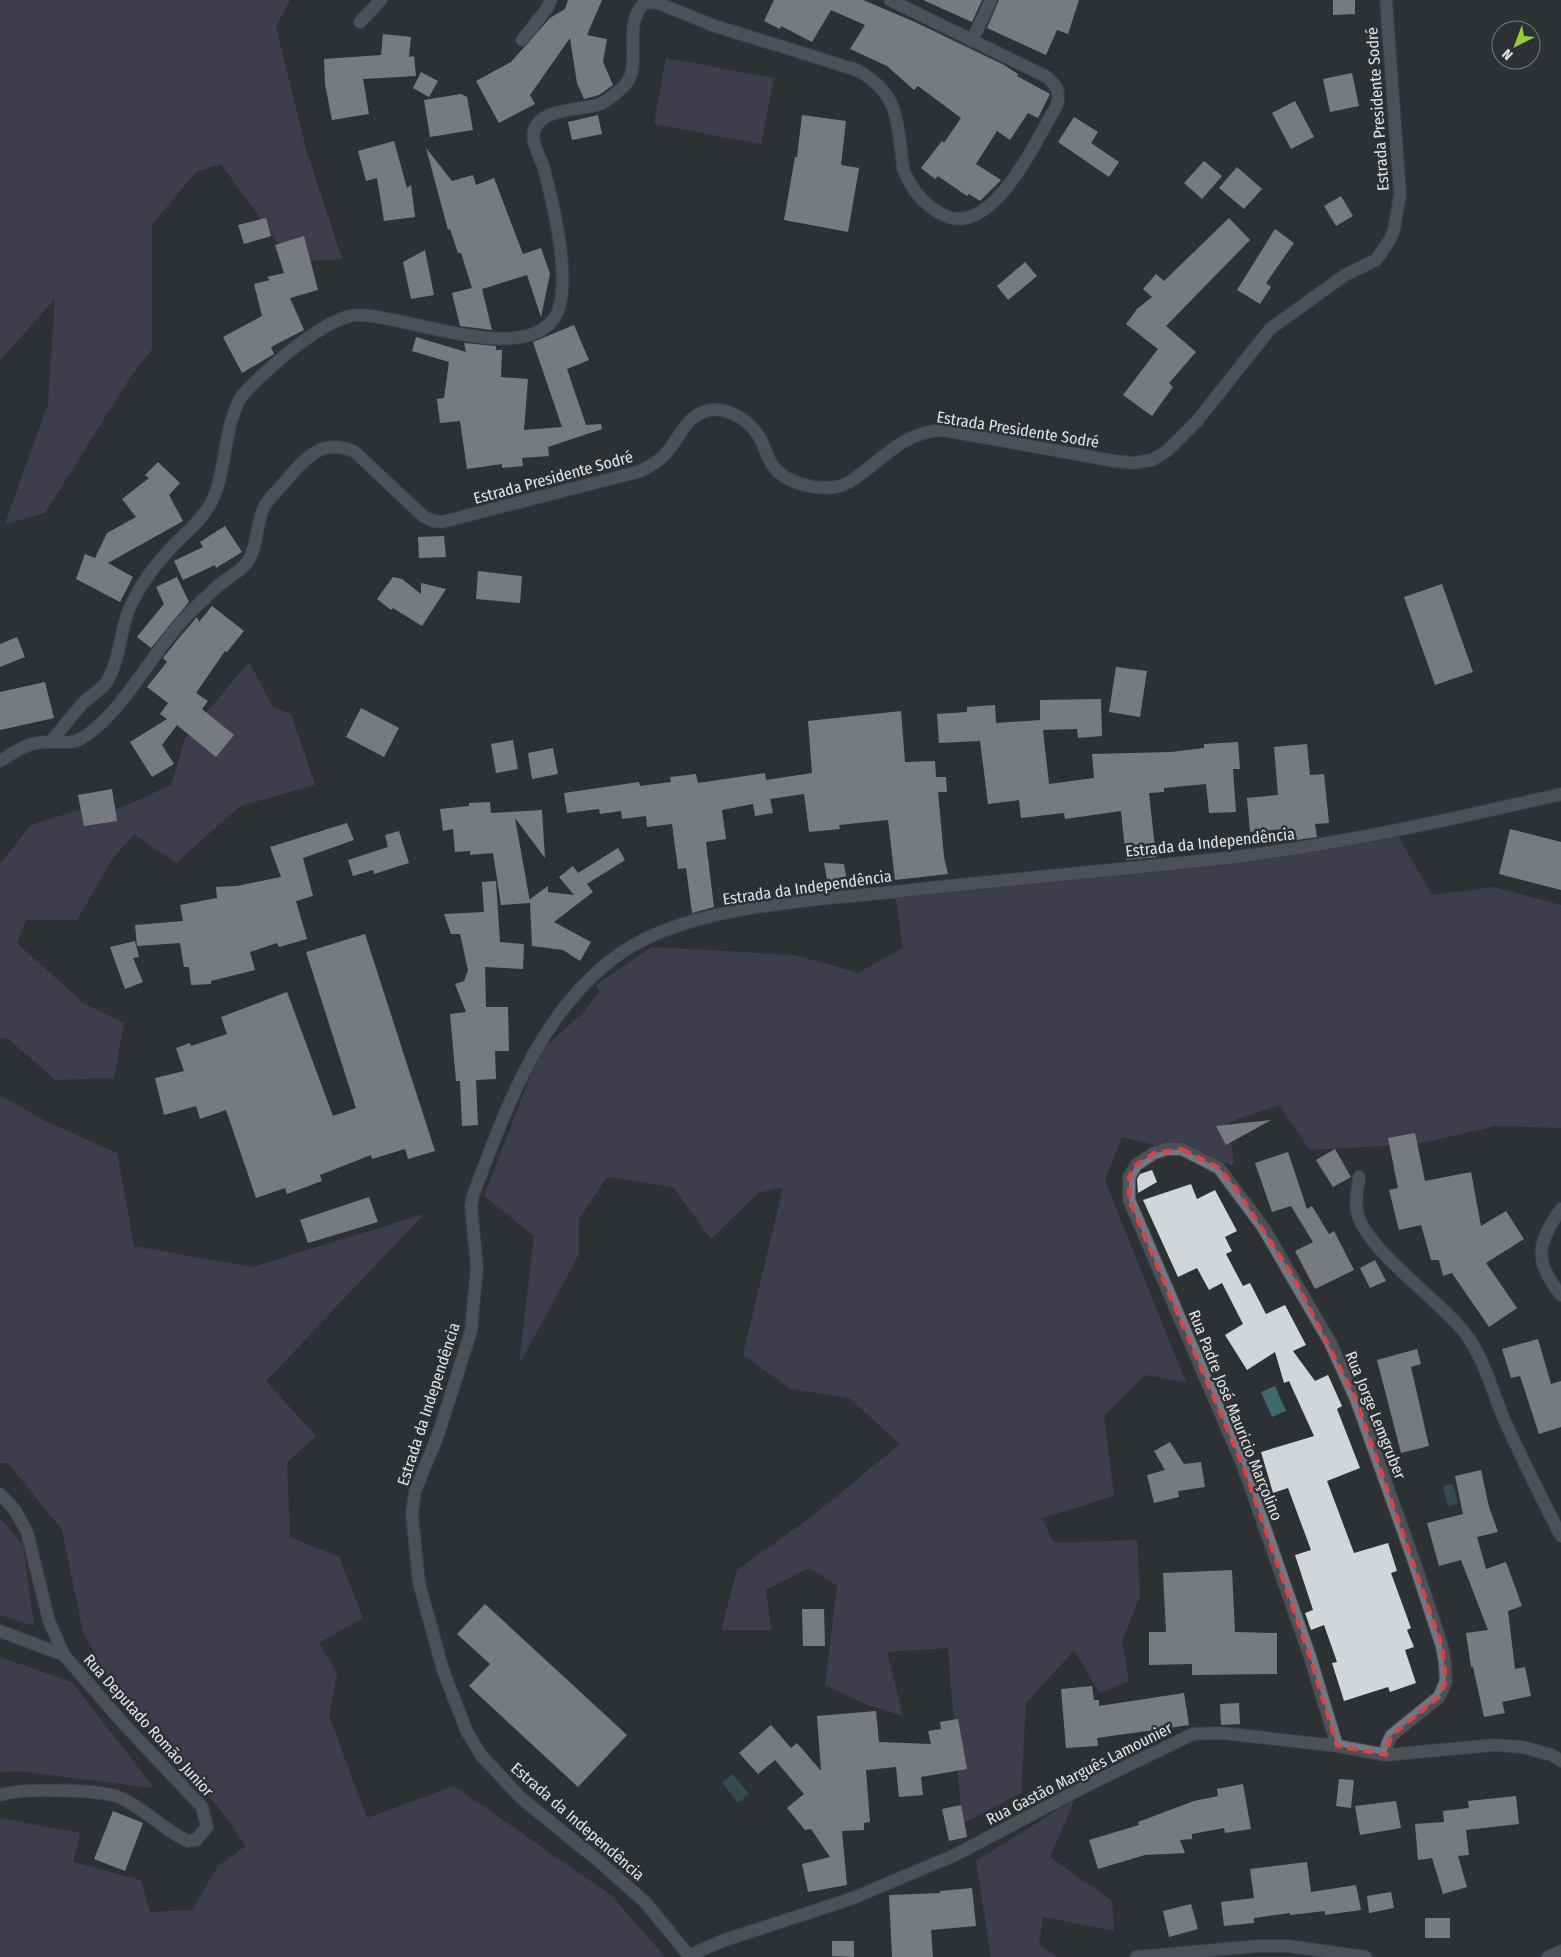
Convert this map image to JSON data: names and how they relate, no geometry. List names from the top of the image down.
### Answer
{
  "streets": {
    "street": [
      "Estrada Presidente Sodré",
      "Estrada da Independência",
      "Rua Padre José Mauricio Marçolino",
      "Rua Jorge Lemgruber",
      "Rua Deputado Romão Junior",
      "Rua Gastão Marguês Lamounier"
    ]
  },
  "crossings": [
    ["Estrada da Independência", "Rua Gastão Marguês Lamounier"],
    ["Rua Padre José Mauricio Marçolino", "Rua Jorge Lemgruber"],
    ["Rua Padre José Mauricio Marçolino", "Rua Gastão Marguês Lamounier"],
    ["Rua Jorge Lemgruber", "Rua Gastão Marguês Lamounier"]
  ],
  "north": "bottom left"
}
